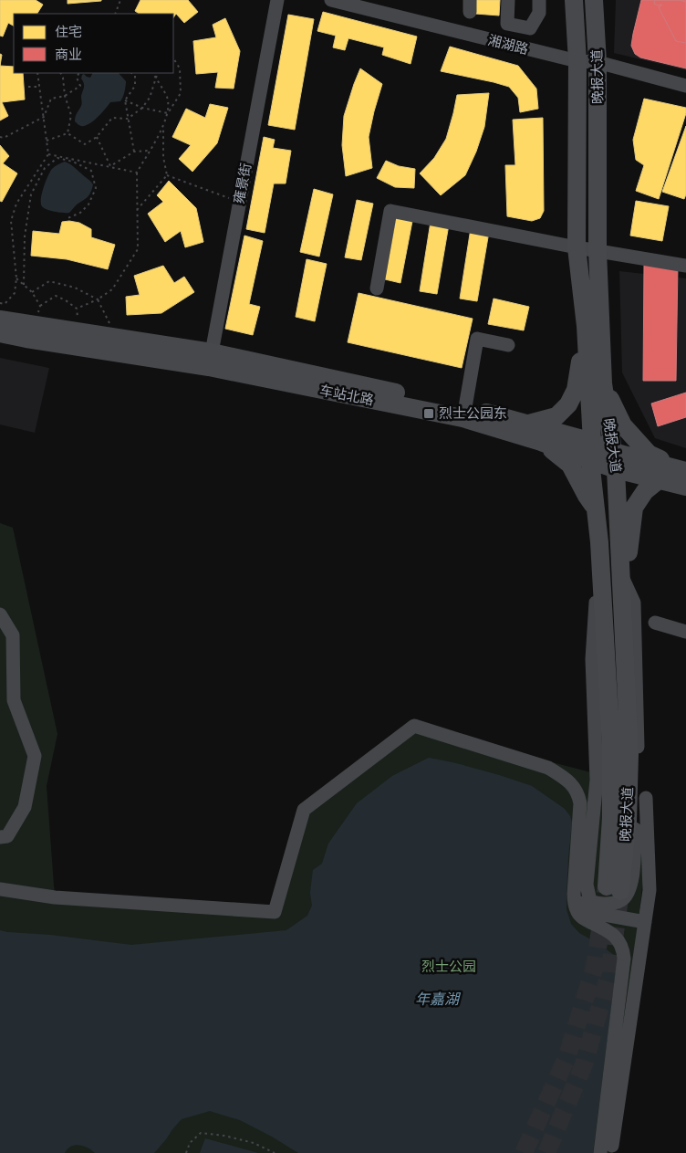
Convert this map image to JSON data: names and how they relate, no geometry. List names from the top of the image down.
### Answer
{
  "streets": {
    "main road": ["晚报大道", "车站北路"],
    "street": ["湘湖路", "雍景街"]
  },
  "crossings": [
    ["湘湖路", "晚报大道"],
    ["晚报大道", "车站北路"],
    ["雍景街", "车站北路"]
  ],
  "water": ["年嘉湖"],
  "parks": ["烈士公园"],
  "places": {
    "transit": ["烈士公园东"]
  },
  "legend": ["住宅", "商业"]
}
